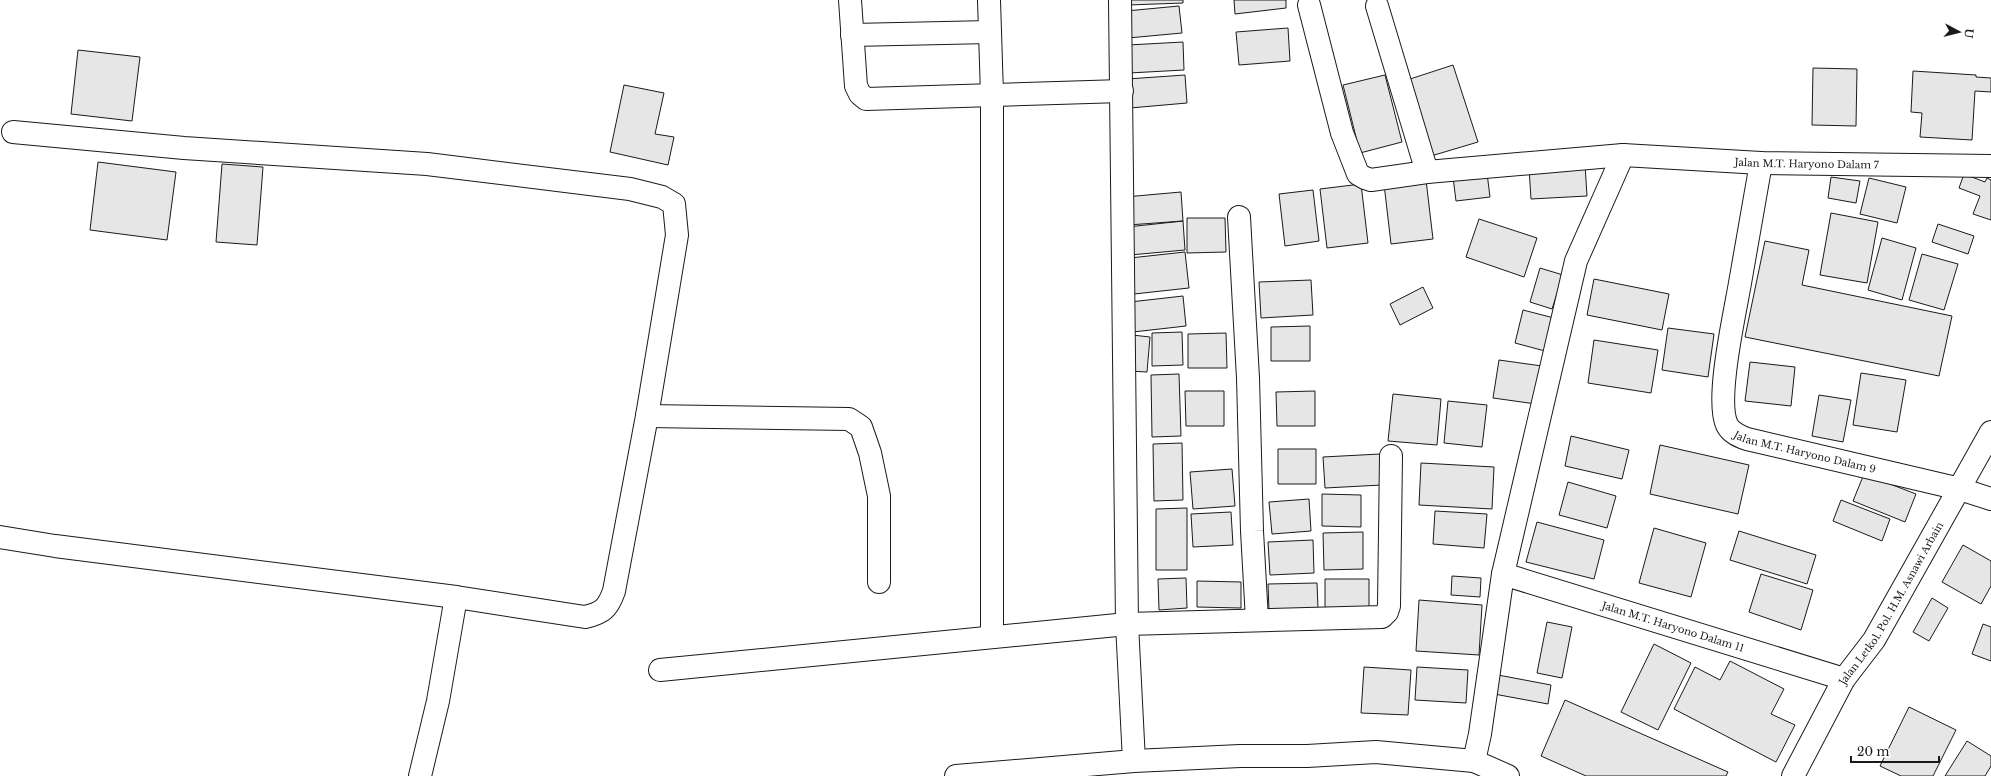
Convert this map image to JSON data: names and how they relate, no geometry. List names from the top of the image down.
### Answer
{
  "streets": {
    "street": [
      "Jalan M.T. Haryono Dalam 7",
      "Jalan M.T. Haryono Dalam 9",
      "Jalan Letkol. Pol. H.M. Asnawi Arbain",
      "Jalan M.T. Haryono Dalam 11"
    ]
  },
  "crossings": [
    ["Jalan M.T. Haryono Dalam 7", "Jalan M.T. Haryono Dalam 9"],
    ["Jalan M.T. Haryono Dalam 9", "Jalan Letkol. Pol. H.M. Asnawi Arbain"],
    ["Jalan Letkol. Pol. H.M. Asnawi Arbain", "Jalan M.T. Haryono Dalam 11"]
  ],
  "scale_bar": "20 m",
  "north": "right"
}
